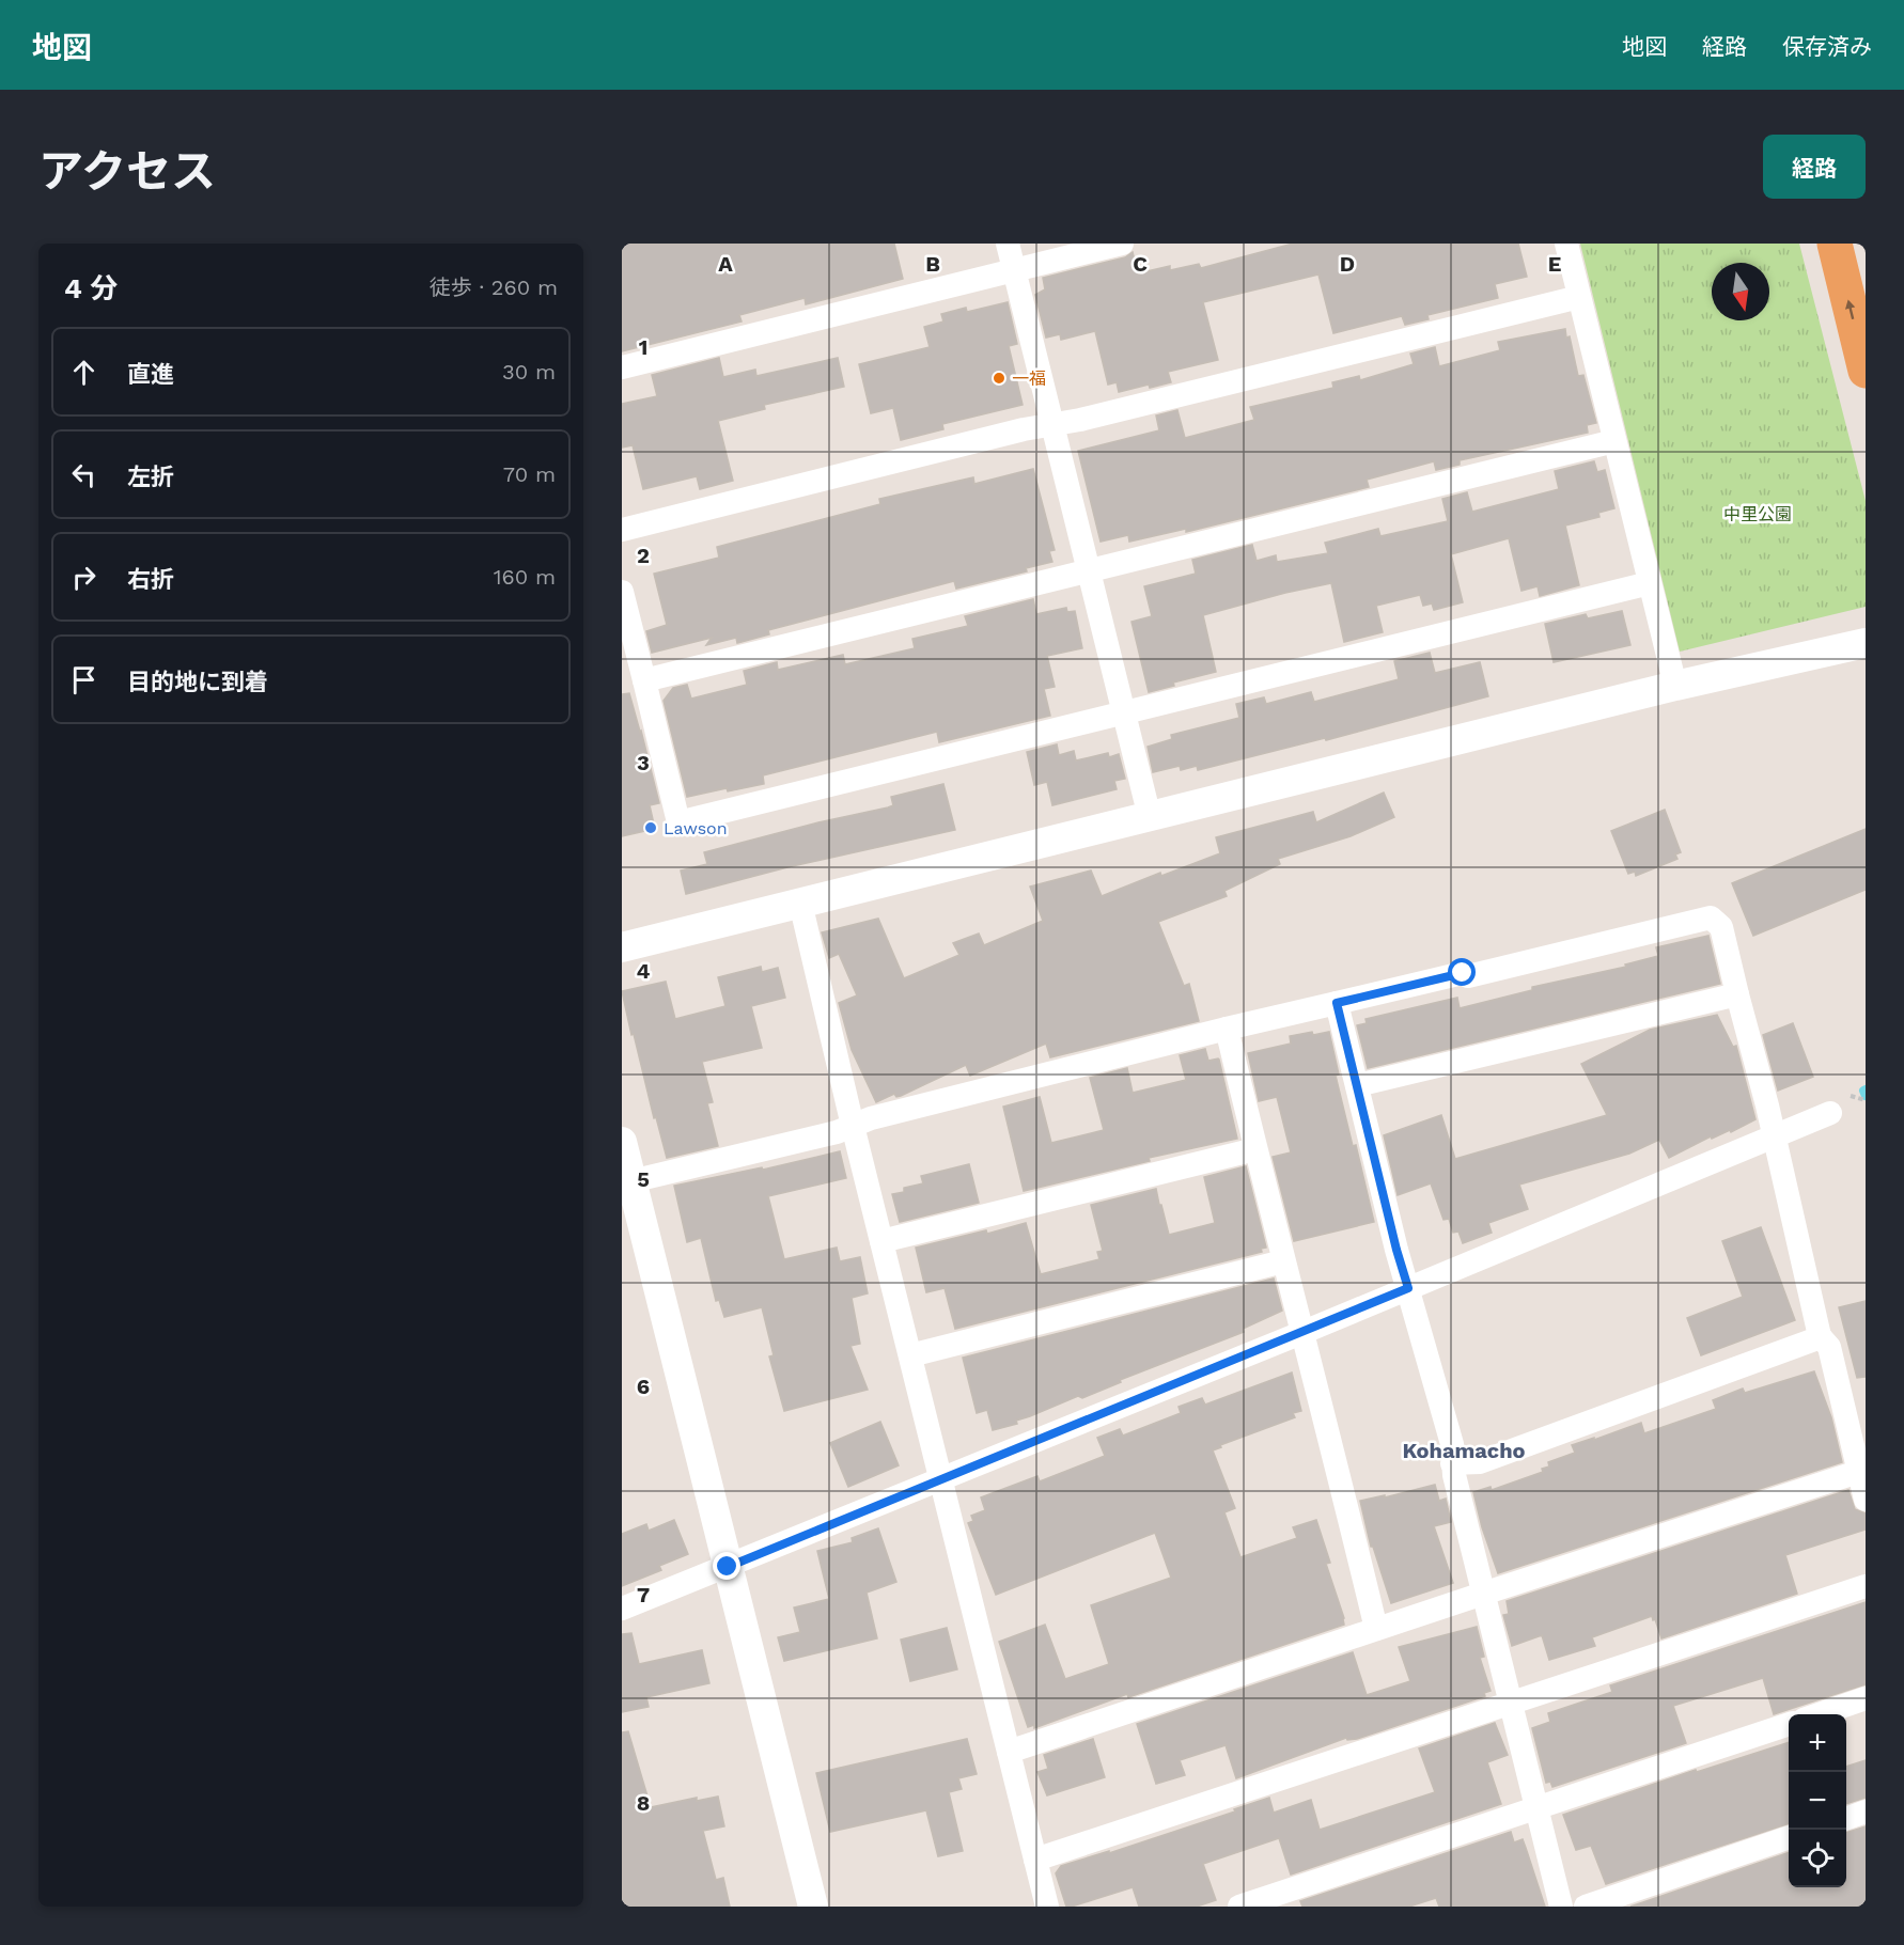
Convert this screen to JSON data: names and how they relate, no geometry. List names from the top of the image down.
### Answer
{
  "districts": ["Kohamacho"],
  "parks": ["中里公園"],
  "places": ["一福", "Lawson"],
  "north": "bottom",
  "page": {
    "header": "地図",
    "nav": ["地図", "経路", "保存済み"],
    "title": "アクセス",
    "buttons": "経路",
    "heading": ["4 分", "徒歩 · 260 m"],
    "list": [
      ["直進", "30 m"],
      ["左折", "70 m"],
      ["右折", "160 m"],
      "目的地に到着"
    ],
    "map_buttons": ["+", "−"]
  },
  "grid": {
    "columns": [
      "A",
      "B",
      "C",
      "D",
      "E"
    ],
    "rows": [
      "1",
      "2",
      "3",
      "4",
      "5",
      "6",
      "7",
      "8"
    ]
  }
}
